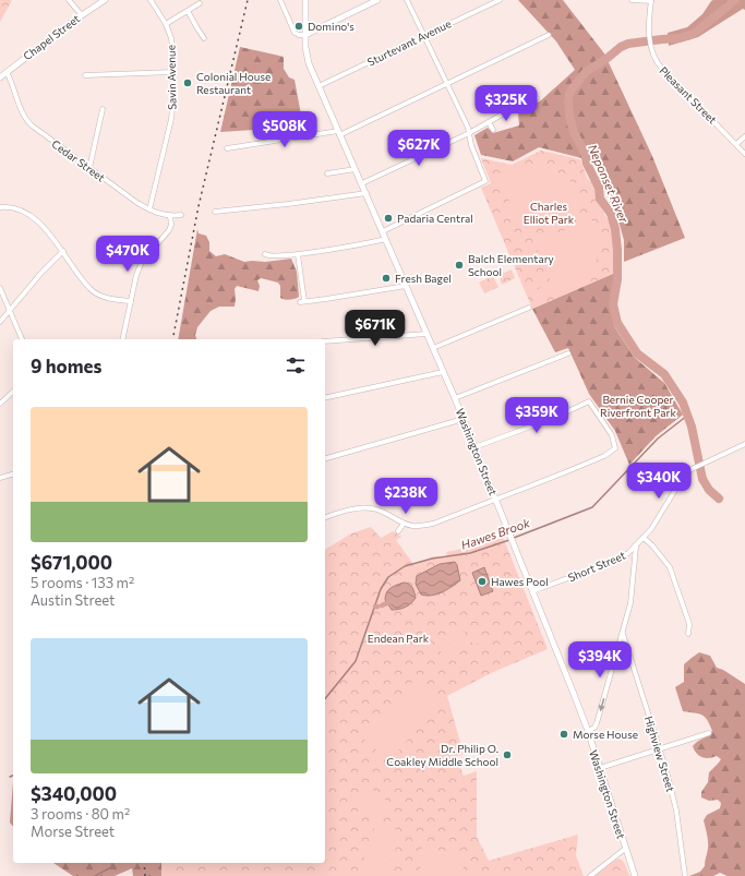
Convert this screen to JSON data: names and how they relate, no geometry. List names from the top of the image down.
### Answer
{
  "streets": {
    "main road": ["Chapel Street", "Washington Street"],
    "street": [
      "Sturtevant Avenue",
      "Savin Avenue",
      "Pleasant Street",
      "Cedar Street",
      "Short Street",
      "Highview Street"
    ]
  },
  "crossings": [
    ["Chapel Street", "Cedar Street"],
    ["Sturtevant Avenue", "Washington Street"],
    ["Savin Avenue", "Cedar Street"],
    ["Washington Street", "Short Street"]
  ],
  "water": ["Neponset River", "Hawes Brook"],
  "parks": ["Charles Elliot Park", "Bernie Cooper Riverfront Park", "Endean Park"],
  "places": [
    "Domino's",
    "Colonial House Restaurant",
    "Padaria Central",
    "Balch Elementary School",
    "Fresh Bagel",
    "Hawes Pool",
    "Morse House",
    "Dr. Philip O. Coakley Middle School"
  ],
  "page": {
    "price": [
      "$325K",
      "$508K",
      "$627K",
      "$470K",
      "$671K",
      "$359K",
      "$340K",
      "$238K",
      "$394K"
    ],
    "heading": "9 homes",
    "list": [
      {
        "name": "$671,000",
        "note": "5 rooms · 133 m² · Austin Street"
      },
      {
        "name": "$340,000",
        "note": "3 rooms · 80 m² · Morse Street"
      }
    ]
  }
}
